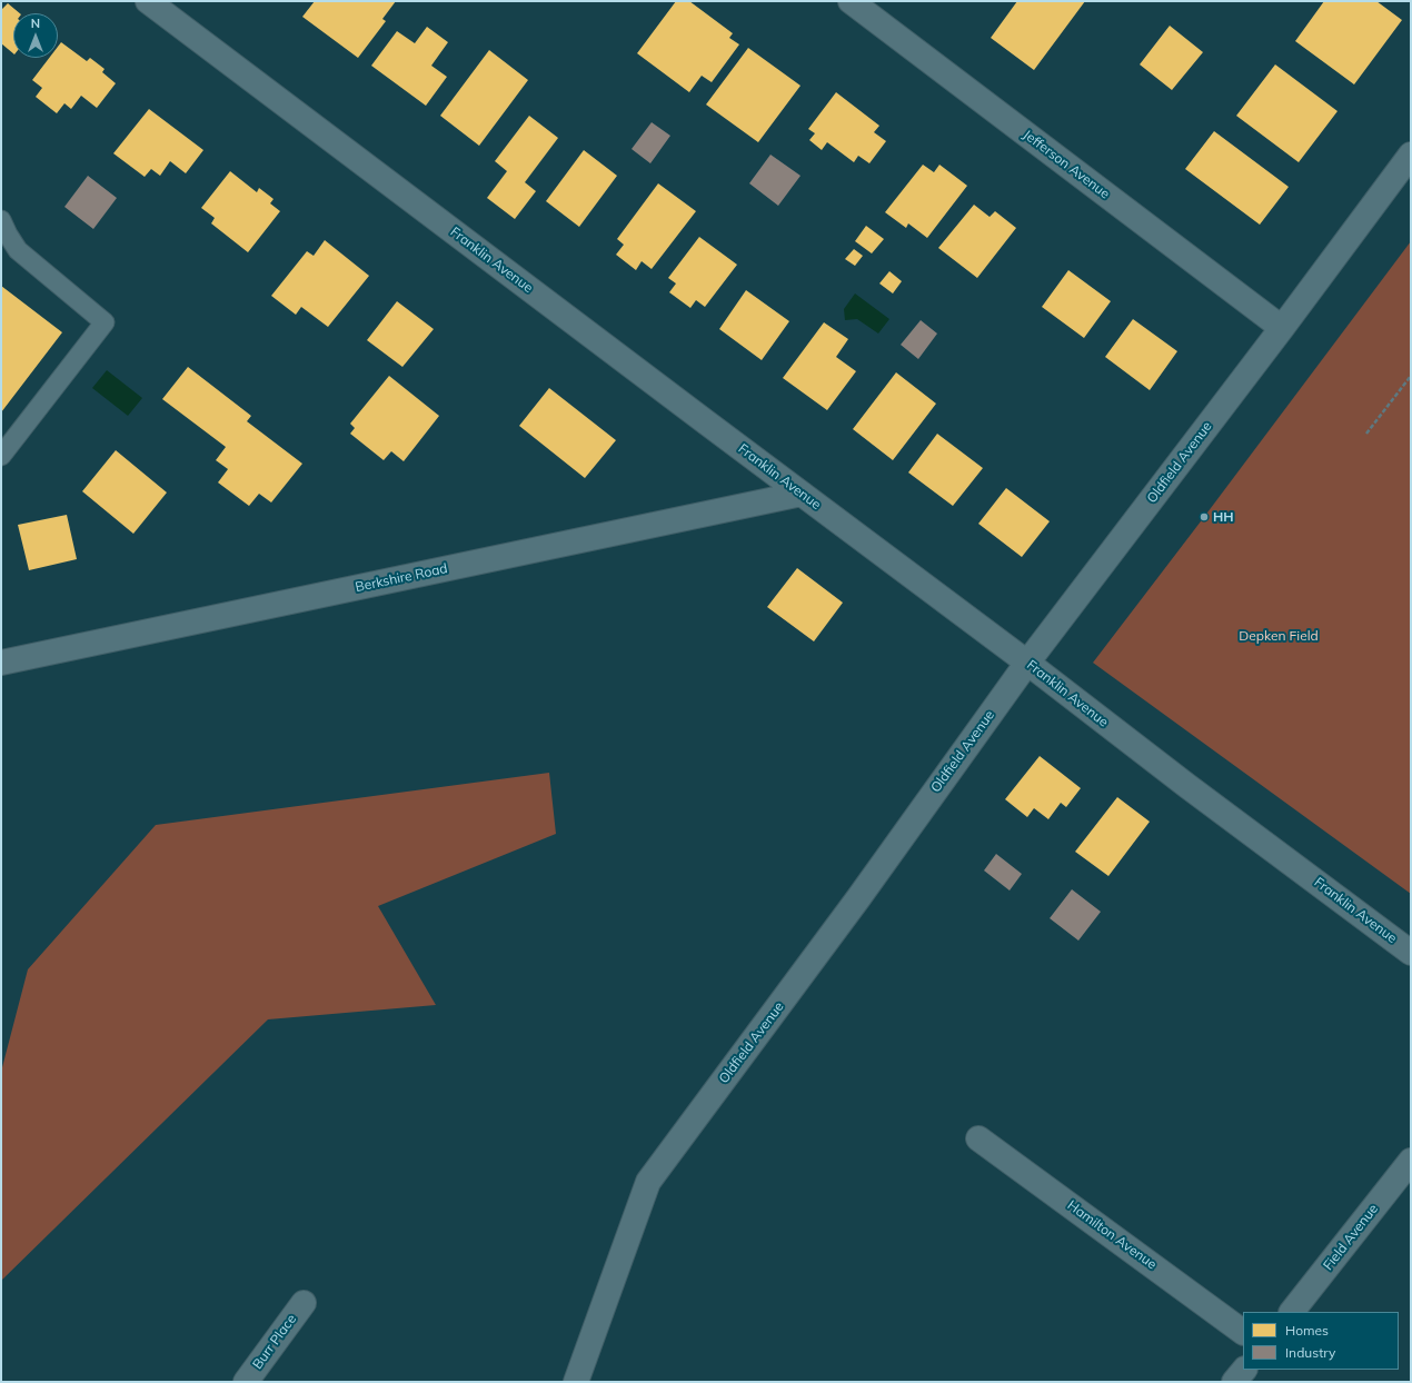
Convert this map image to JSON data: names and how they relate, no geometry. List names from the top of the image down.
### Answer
{
  "streets": {
    "street": [
      "Jefferson Avenue",
      "Franklin Avenue",
      "Oldfield Avenue",
      "Berkshire Road",
      "Hamilton Avenue",
      "Field Avenue",
      "Burr Place"
    ]
  },
  "crossings": [
    ["Jefferson Avenue", "Oldfield Avenue"],
    ["Franklin Avenue", "Oldfield Avenue"],
    ["Franklin Avenue", "Berkshire Road"]
  ],
  "parks": ["Depken Field"],
  "places": ["HH"],
  "legend": ["Homes", "Industry"],
  "north": "top"
}
